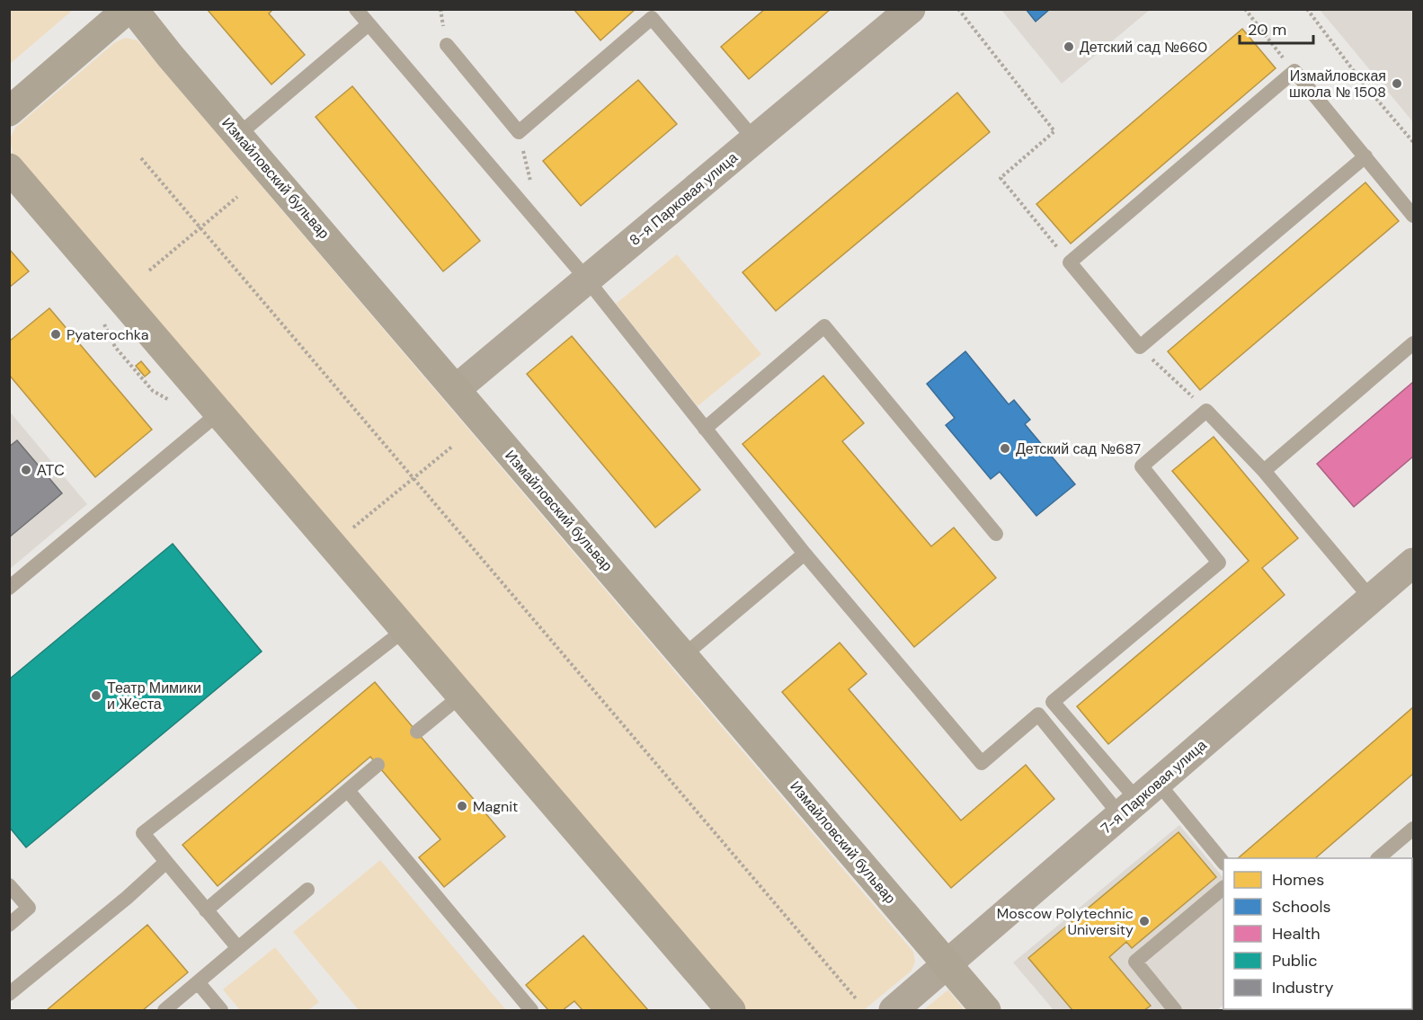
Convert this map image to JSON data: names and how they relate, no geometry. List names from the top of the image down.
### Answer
{
  "streets": {
    "street": ["Измайловский бульвар", "8-я Парковая улица", "7-я Парковая улица"]
  },
  "crossings": [
    ["Измайловский бульвар", "8-я Парковая улица"],
    ["Измайловский бульвар", "7-я Парковая улица"]
  ],
  "places": [
    "Детский сад №660",
    "Измайловская школа № 1508",
    "Pyaterochka",
    "Детский сад №687",
    "АТС",
    "Театр Мимики и Жеста",
    "Magnit",
    "Moscow Polytechnic University"
  ],
  "legend": [
    "Homes",
    "Schools",
    "Health",
    "Public",
    "Industry"
  ],
  "scale_bar": "20 m"
}
